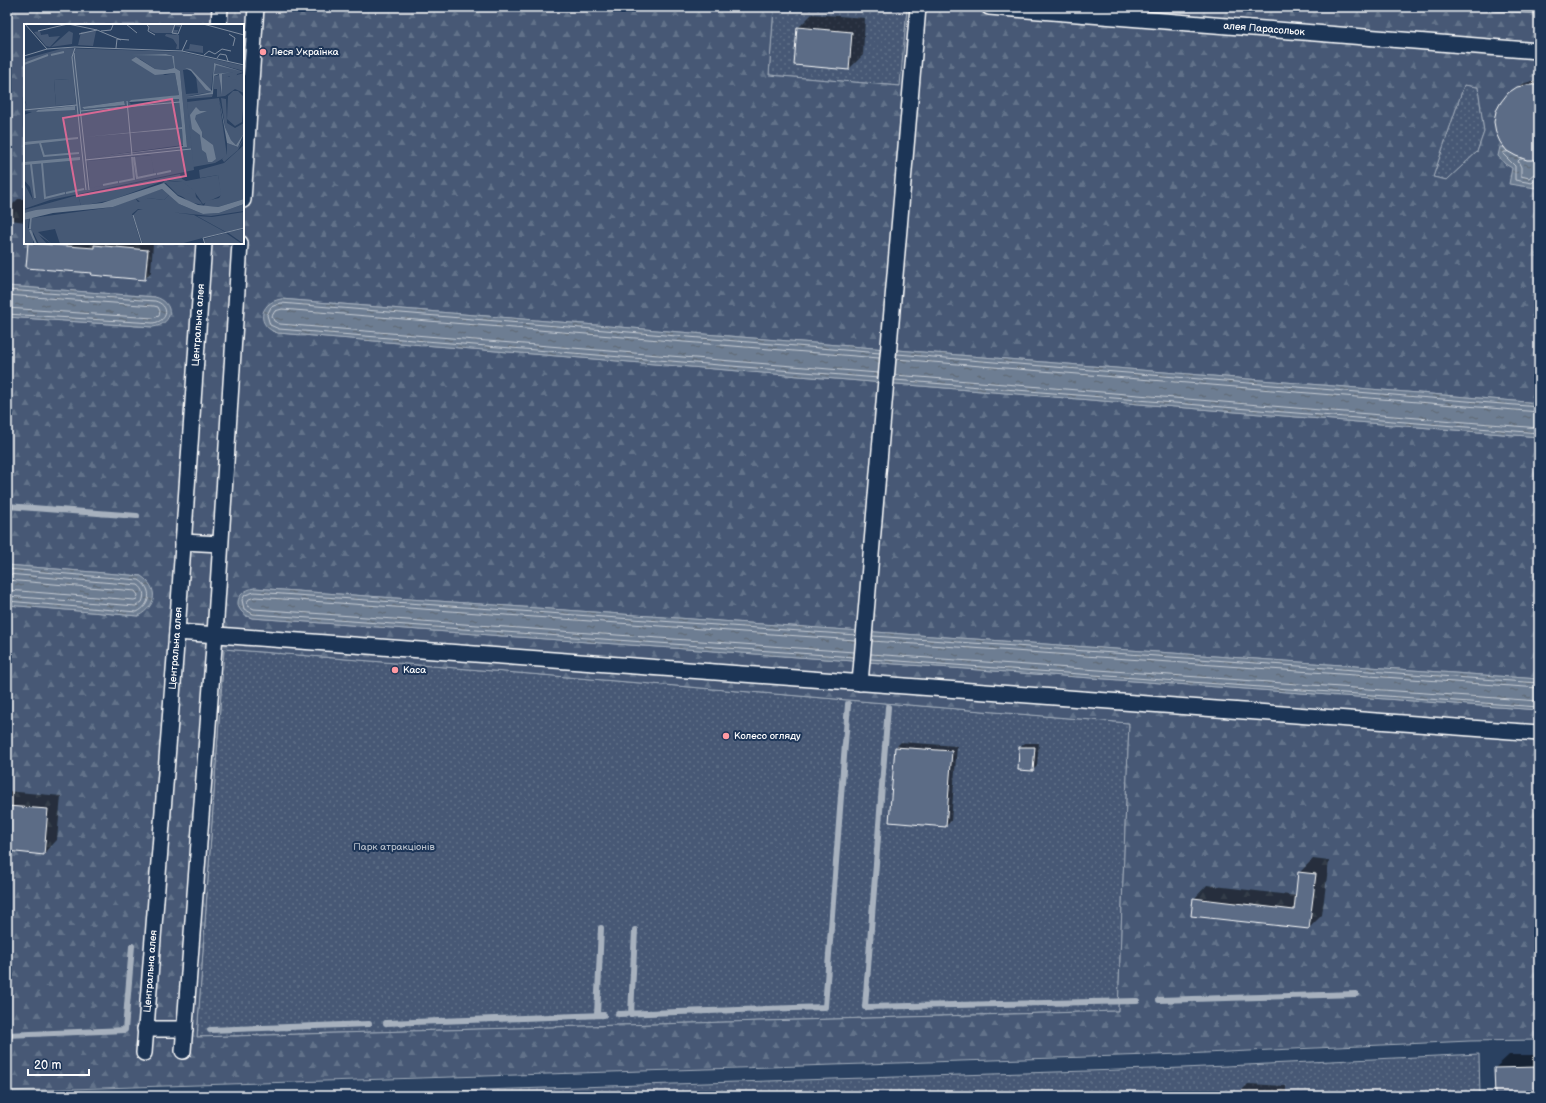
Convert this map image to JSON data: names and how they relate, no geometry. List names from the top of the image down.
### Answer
{
  "streets": {
    "street": ["алея Парасольок", "Центральна алея"]
  },
  "parks": ["Парк атракціонів"],
  "places": ["Леся Українка", "Каса", "Колесо огляду"],
  "scale_bar": "20 m"
}
